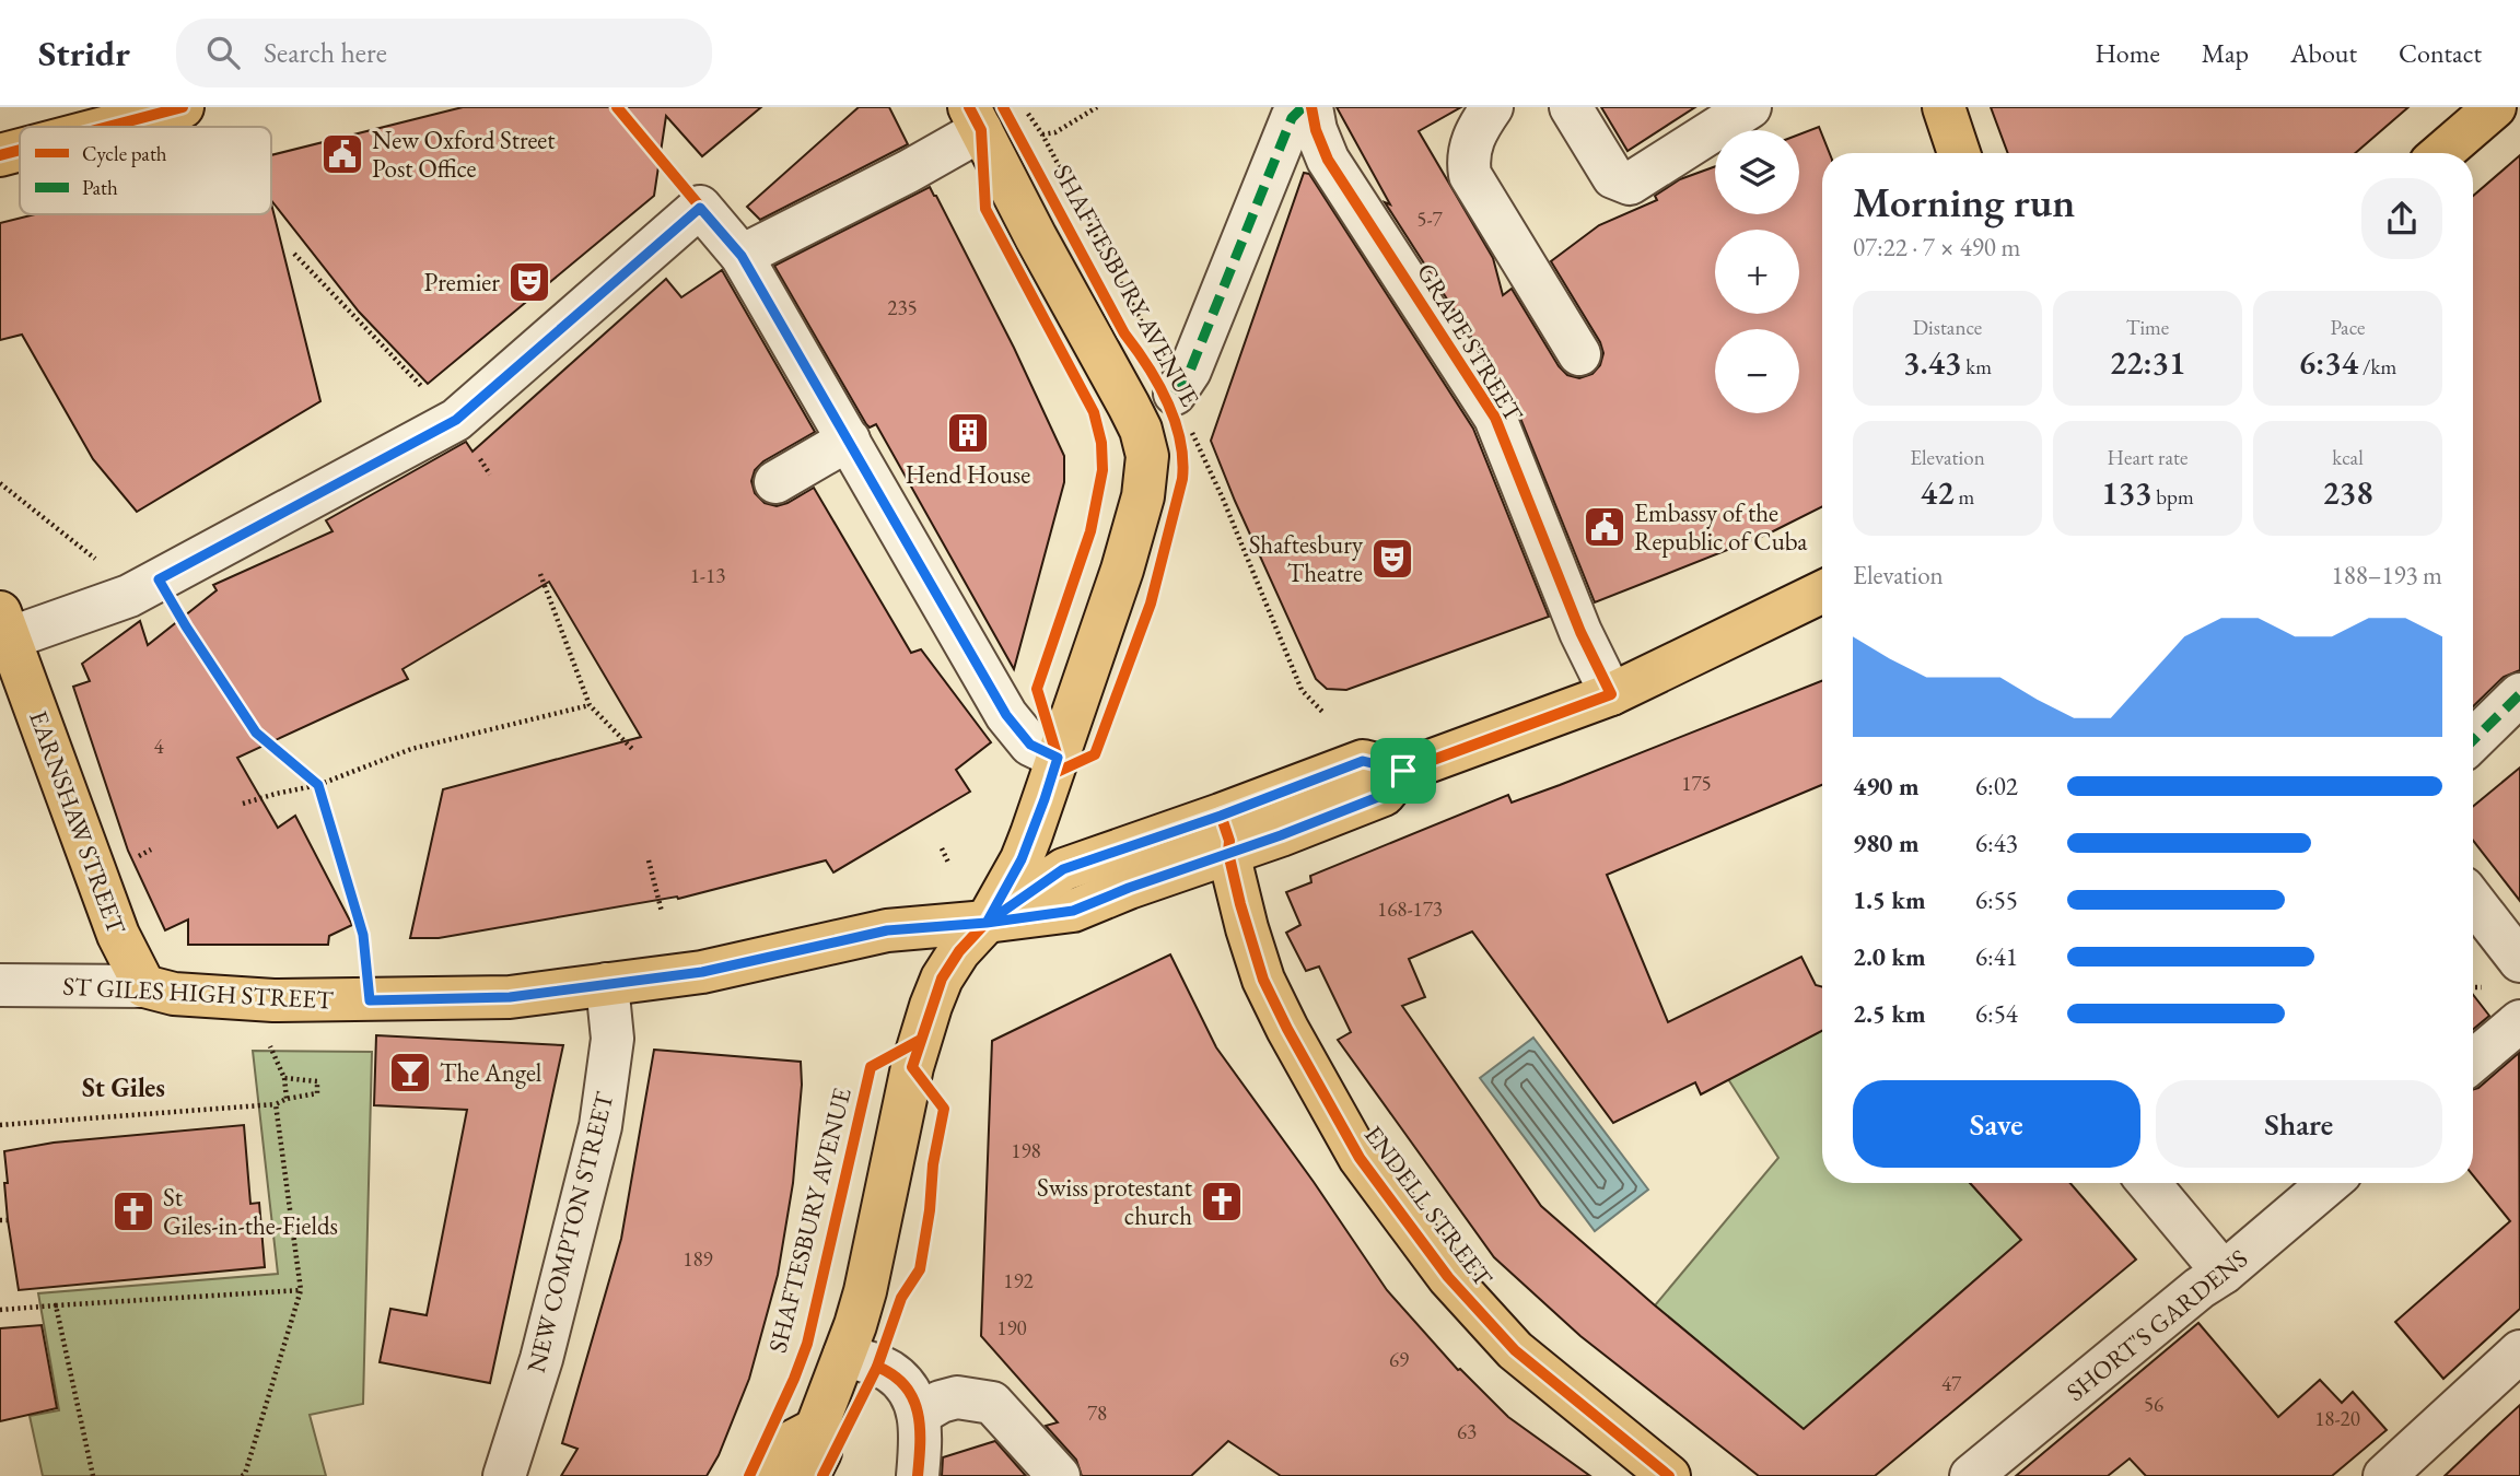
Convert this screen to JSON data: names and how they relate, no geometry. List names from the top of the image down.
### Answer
{
  "streets": {
    "main road": ["EARNSHAW STREET", "ST GILES HIGH STREET", "ENDELL STREET"],
    "street": [
      "SHAFTESBURY AVENUE",
      "GRAPE STREET",
      "NEW COMPTON STREET",
      "SHORT'S GARDENS"
    ]
  },
  "crossings": [
    ["EARNSHAW STREET", "ST GILES HIGH STREET"],
    ["ST GILES HIGH STREET", "NEW COMPTON STREET"]
  ],
  "districts": ["St Giles"],
  "places": {
    "public building": ["New Oxford Street Post Office", "Embassy of the Republic of Cuba"],
    "theatre": ["Premier", "Shaftesbury Theatre"],
    "building": ["Hend House"],
    "bar": ["The Angel"],
    "church": ["Swiss protestant church", "St Giles-in-the-Fields"]
  },
  "house_numbers": [
    "5-7",
    "235",
    "1-13",
    "4",
    "175",
    "168-173",
    "198",
    "189",
    "192",
    "190",
    "69",
    "47",
    "56",
    "78",
    "18-20",
    "63"
  ],
  "legend": ["Cycle path", "Path"],
  "page": {
    "header": "Stridr",
    "search": "Search here",
    "nav": [
      "Home",
      "Map",
      "About",
      "Contact"
    ],
    "map_buttons": ["+", "−"],
    "heading": ["Morning run", "07:22 · 7 × 490 m"],
    "stats": [
      ["Distance", "3.43 km"],
      ["Time", "22:31"],
      ["Pace", "6:34 /km"],
      ["Elevation", "42 m"],
      ["Heart rate", "133 bpm"],
      ["kcal", "238"]
    ],
    "chart": ["Elevation", "188–193 m"],
    "list": [
      {
        "name": "490 m",
        "note": "6:02"
      },
      {
        "name": "980 m",
        "note": "6:43"
      },
      {
        "name": "1.5 km",
        "note": "6:55"
      },
      {
        "name": "2.0 km",
        "note": "6:41"
      },
      {
        "name": "2.5 km",
        "note": "6:54"
      }
    ],
    "buttons": ["Save", "Share"]
  }
}
